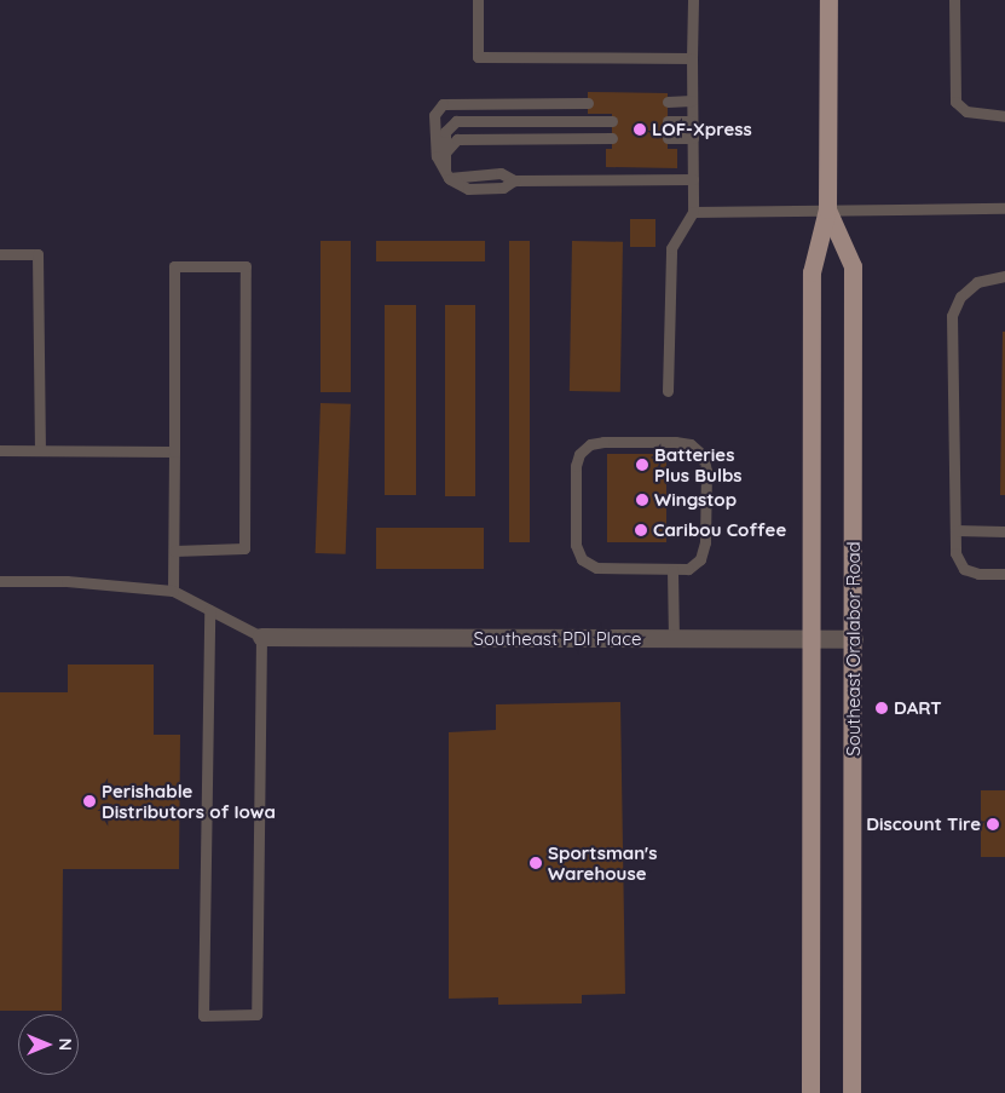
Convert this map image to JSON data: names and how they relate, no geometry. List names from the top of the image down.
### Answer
{
  "streets": {
    "main road": ["Southeast Oralabor Road"],
    "street": ["Southeast PDI Place"]
  },
  "crossings": [
    ["Southeast PDI Place", "Southeast Oralabor Road"]
  ],
  "places": [
    "LOF-Xpress",
    "Batteries Plus Bulbs",
    "Wingstop",
    "Caribou Coffee",
    "DART",
    "Perishable Distributors of Iowa",
    "Discount Tire",
    "Sportsman's Warehouse"
  ],
  "north": "right"
}
